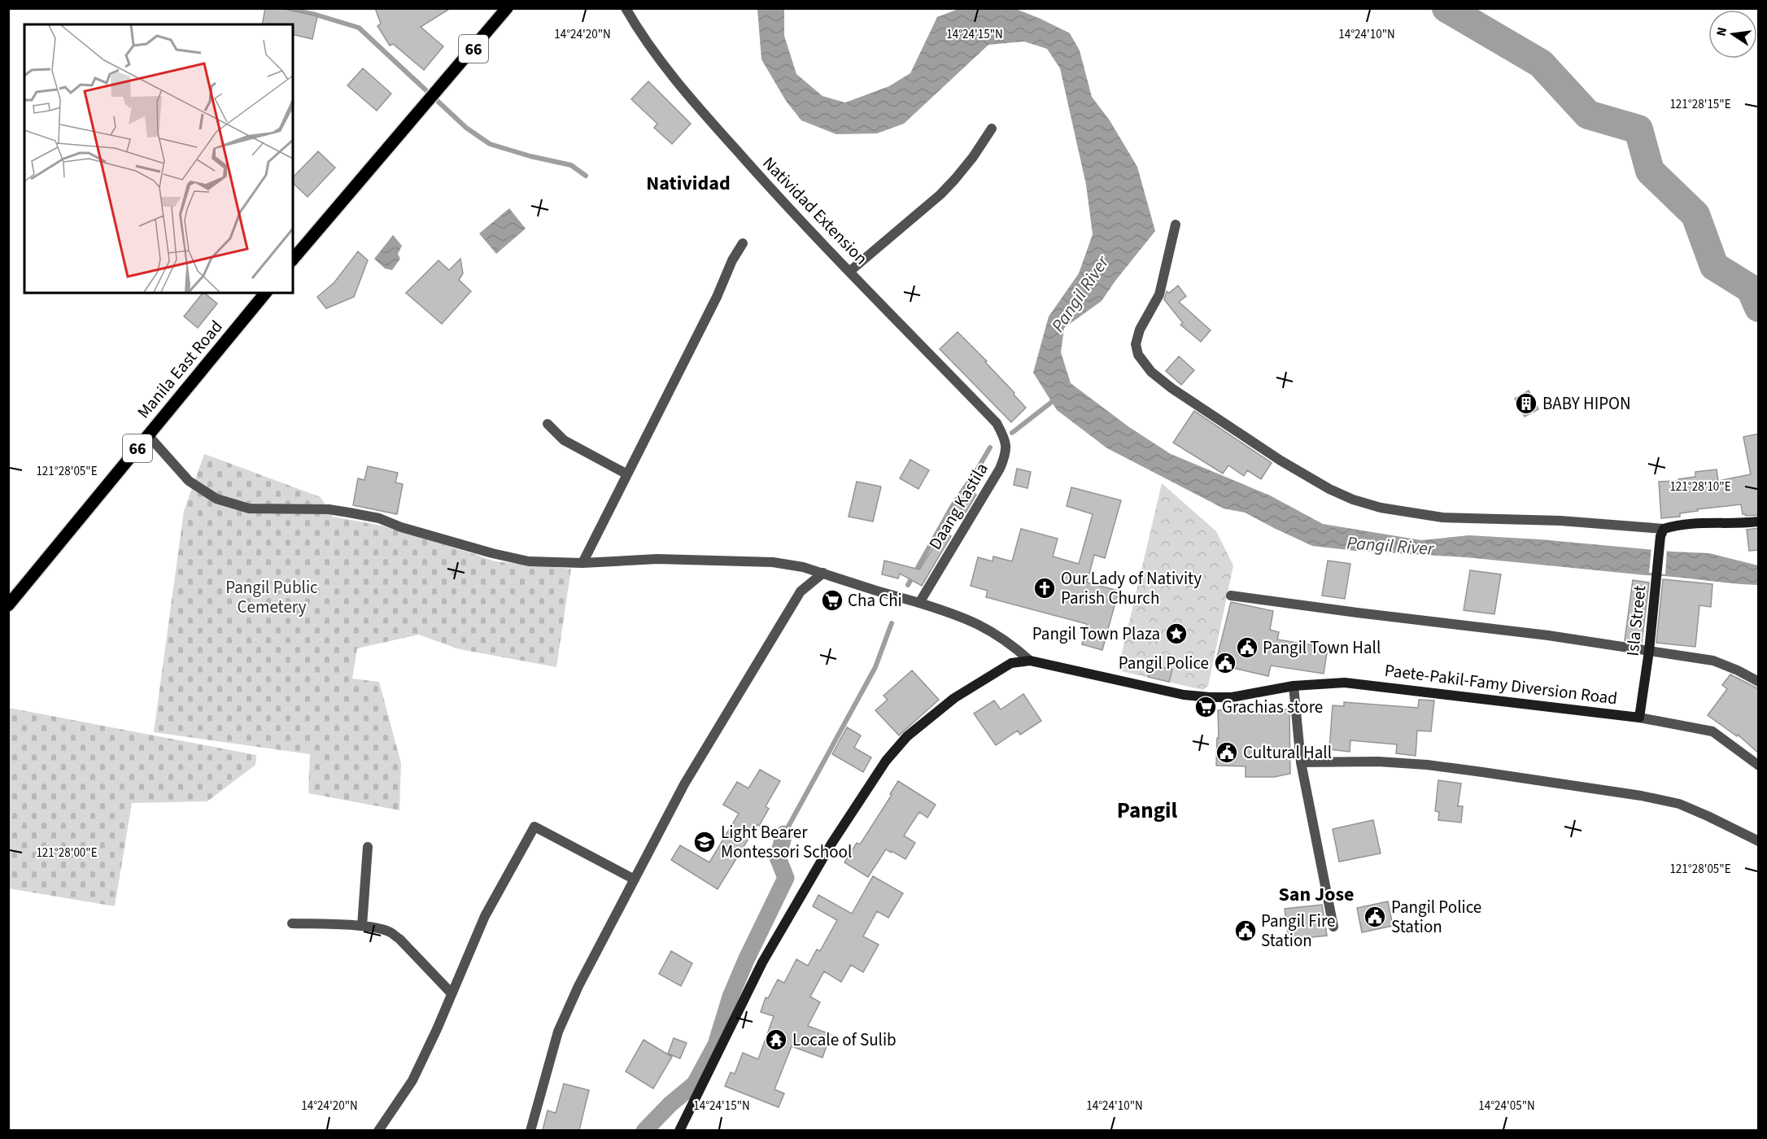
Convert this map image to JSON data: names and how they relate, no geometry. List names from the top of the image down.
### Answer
{
  "streets": {
    "main road": [
      "66",
      "Manila East Road",
      "Isla Street",
      "Paete-Pakil-Famy Diversion Road"
    ],
    "street": ["Natividad Extension", "Daang Kastila"]
  },
  "crossings": [
    ["Natividad Extension", "Daang Kastila"],
    ["Isla Street", "Paete-Pakil-Famy Diversion Road"]
  ],
  "districts": ["Natividad", "Pangil", "San Jose"],
  "water": ["Pangil River"],
  "parks": ["Pangil Public Cemetery"],
  "places": {
    "building": ["BABY HIPON"],
    "church": ["Our Lady of Nativity Parish Church"],
    "supermarket": ["Cha Chi", "Grachias store"],
    "place": ["Pangil Town Plaza"],
    "public building": [
      "Pangil Town Hall",
      "Pangil Police",
      "Cultural Hall",
      "Pangil Police Station",
      "Pangil Fire Station"
    ],
    "school or university": ["Light Bearer Montessori School"],
    "temple": ["Locale of Sulib"]
  },
  "north": "left",
  "coordinates": [
    "14°24'20\"N",
    "14°24'15\"N",
    "14°24'10\"N",
    "121°28'15\"E",
    "121°28'05\"E",
    "121°28'10\"E",
    "121°28'00\"E",
    "14°24'05\"N"
  ]
}
